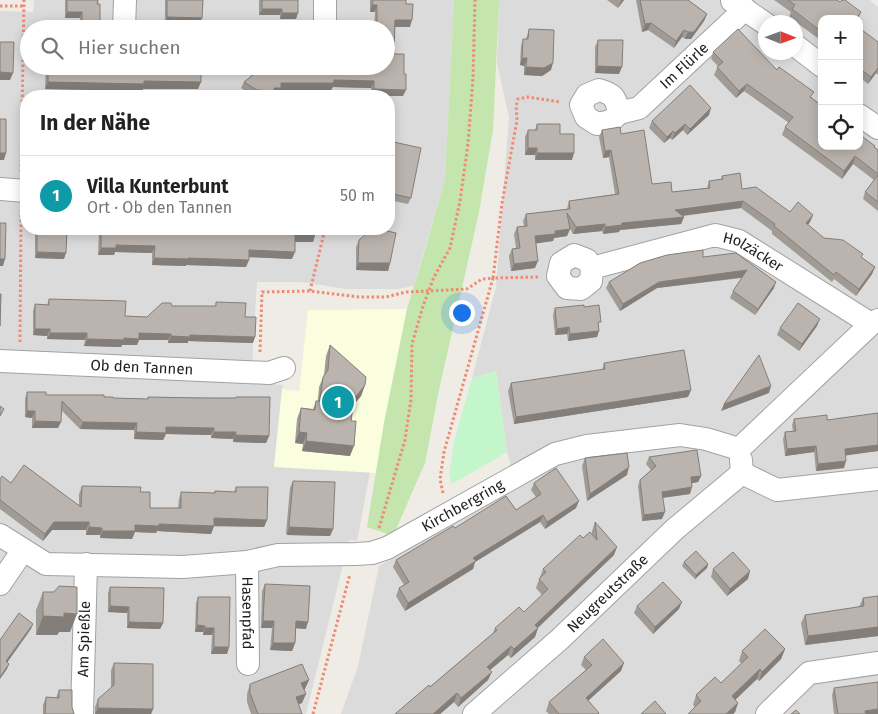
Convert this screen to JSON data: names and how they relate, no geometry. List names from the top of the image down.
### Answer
{
  "streets": {
    "street": [
      "Im Flürle",
      "Holzäcker",
      "Ob den Tannen",
      "Kirchbergring",
      "Neugreutstraße",
      "Hasenpfad",
      "Am Spießle"
    ]
  },
  "crossings": [
    ["Kirchbergring", "Hasenpfad"],
    ["Kirchbergring", "Am Spießle"]
  ],
  "north": "right",
  "page": {
    "map_buttons": ["+", "−"],
    "search": "Hier suchen",
    "heading": "In der Nähe",
    "list": [
      {
        "mark": "1",
        "name": "Villa Kunterbunt",
        "note": "Ort · Ob den Tannen",
        "value": "50 m"
      }
    ],
    "pins": "1"
  }
}
